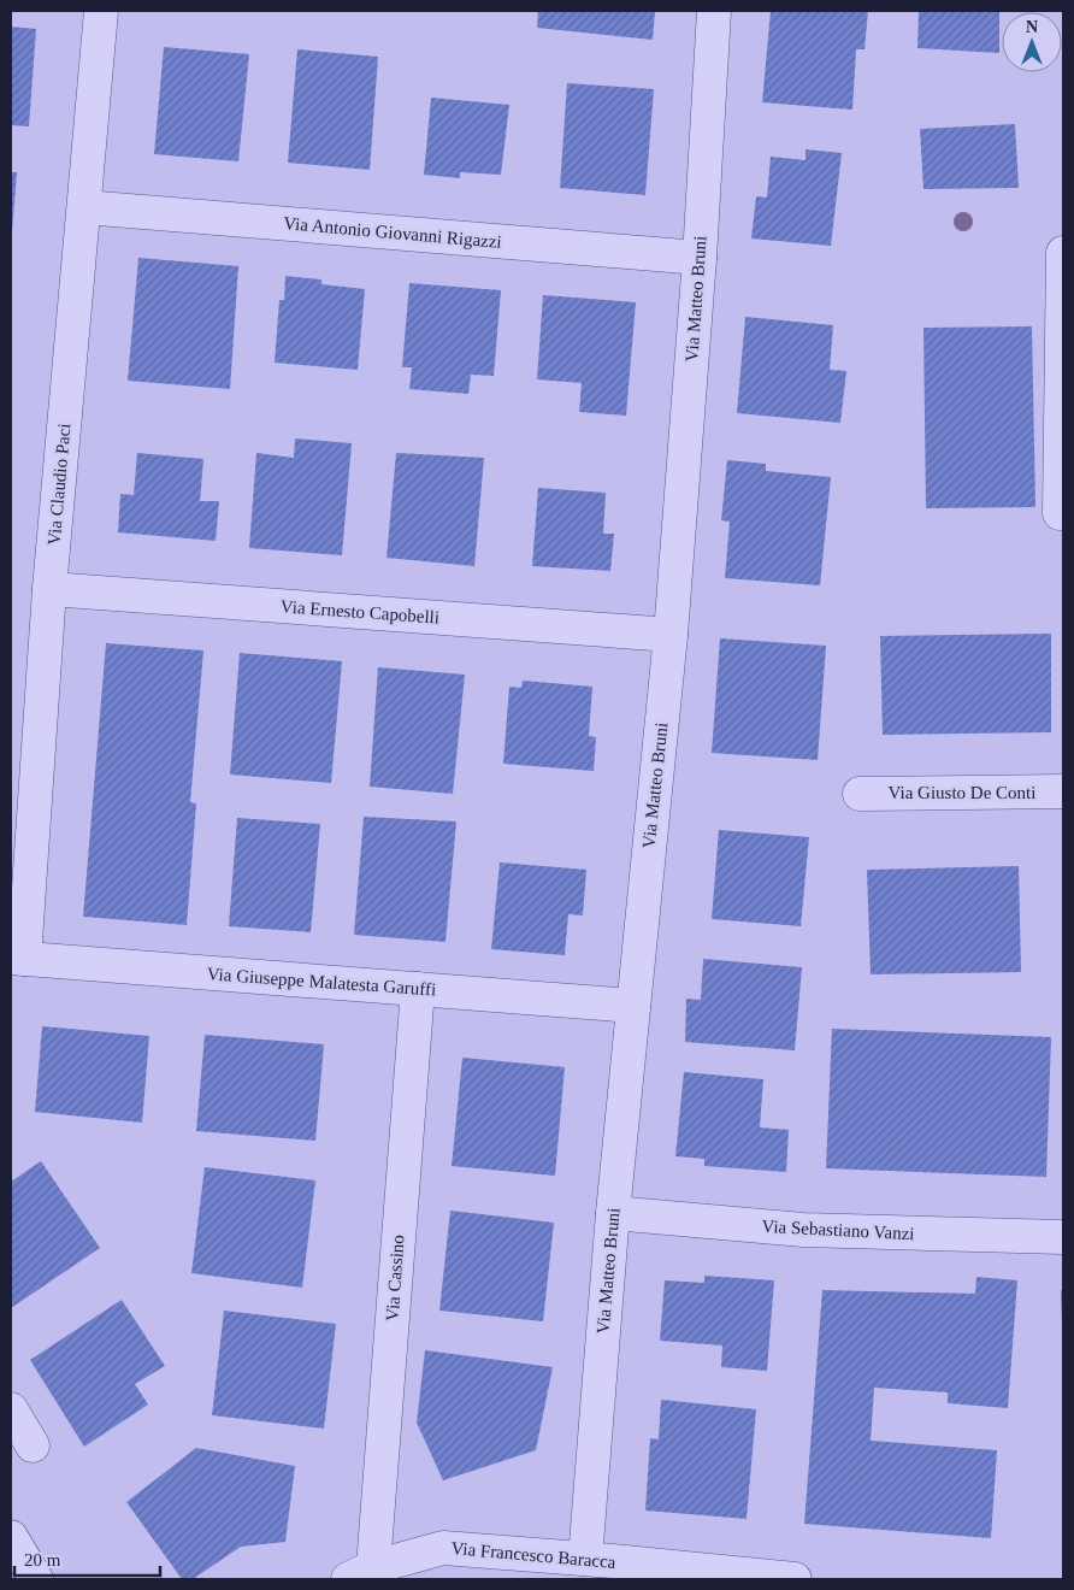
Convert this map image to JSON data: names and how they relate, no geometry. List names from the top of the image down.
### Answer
{
  "streets": {
    "street": [
      "Via Antonio Giovanni Rigazzi",
      "Via Matteo Bruni",
      "Via Claudio Paci",
      "Via Ernesto Capobelli",
      "Via Giusto De Conti",
      "Via Giuseppe Malatesta Garuffi",
      "Via Sebastiano Vanzi",
      "Via Cassino",
      "Via Francesco Baracca"
    ]
  },
  "crossings": [
    ["Via Antonio Giovanni Rigazzi", "Via Matteo Bruni"],
    ["Via Antonio Giovanni Rigazzi", "Via Claudio Paci"],
    ["Via Matteo Bruni", "Via Ernesto Capobelli"],
    ["Via Matteo Bruni", "Via Giuseppe Malatesta Garuffi"],
    ["Via Matteo Bruni", "Via Sebastiano Vanzi"],
    ["Via Matteo Bruni", "Via Francesco Baracca"],
    ["Via Claudio Paci", "Via Ernesto Capobelli"],
    ["Via Claudio Paci", "Via Giuseppe Malatesta Garuffi"],
    ["Via Giuseppe Malatesta Garuffi", "Via Cassino"],
    ["Via Cassino", "Via Francesco Baracca"]
  ],
  "scale_bar": "20 m",
  "north": "top"
}
